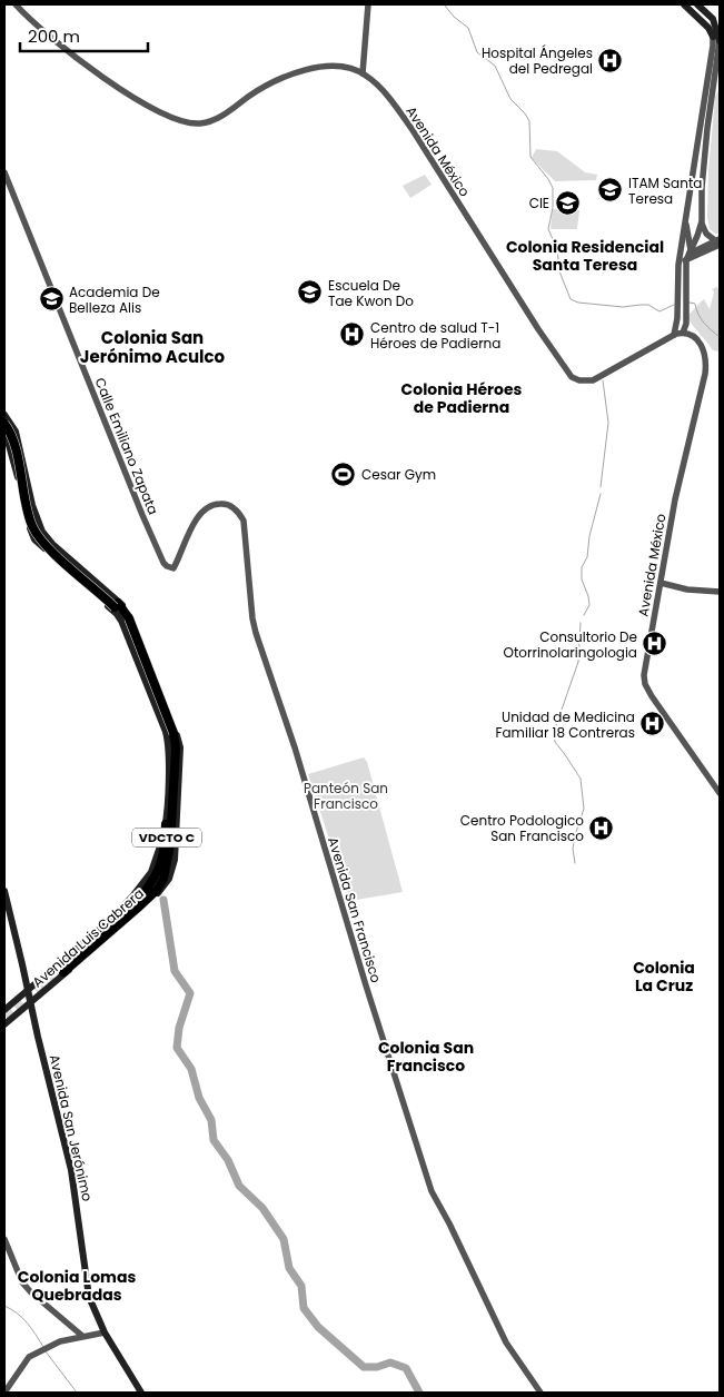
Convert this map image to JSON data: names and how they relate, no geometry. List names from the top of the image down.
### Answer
{
  "streets": {
    "highway": ["VDCTO C"],
    "main road": ["Avenida Luis Cabrera", "Avenida San Jerónimo"],
    "street": ["Avenida México", "Calle Emiliano Zapata", "Avenida San Francisco"]
  },
  "crossings": [
    ["Calle Emiliano Zapata", "Avenida San Francisco"],
    ["Avenida Luis Cabrera", "Avenida San Jerónimo"]
  ],
  "districts": [
    "Colonia Residencial Santa Teresa",
    "Colonia San Jerónimo Aculco",
    "Colonia Héroes de Padierna",
    "Colonia La Cruz",
    "Colonia San Francisco",
    "Colonia Lomas Quebradas"
  ],
  "parks": ["Panteón San Francisco"],
  "places": {
    "hospital": [
      "Hospital Ángeles del Pedregal",
      "Centro de salud T-1 Héroes de Padierna",
      "Consultorio De Otorrinolaringologia",
      "Unidad de Medicina Familiar 18 Contreras",
      "Centro Podologico San Francisco"
    ],
    "school or university": [
      "ITAM Santa Teresa",
      "CIE",
      "Escuela De Tae Kwon Do",
      "Academia De Belleza Alis"
    ],
    "sports": ["Cesar Gym"]
  },
  "scale_bar": "200 m"
}
